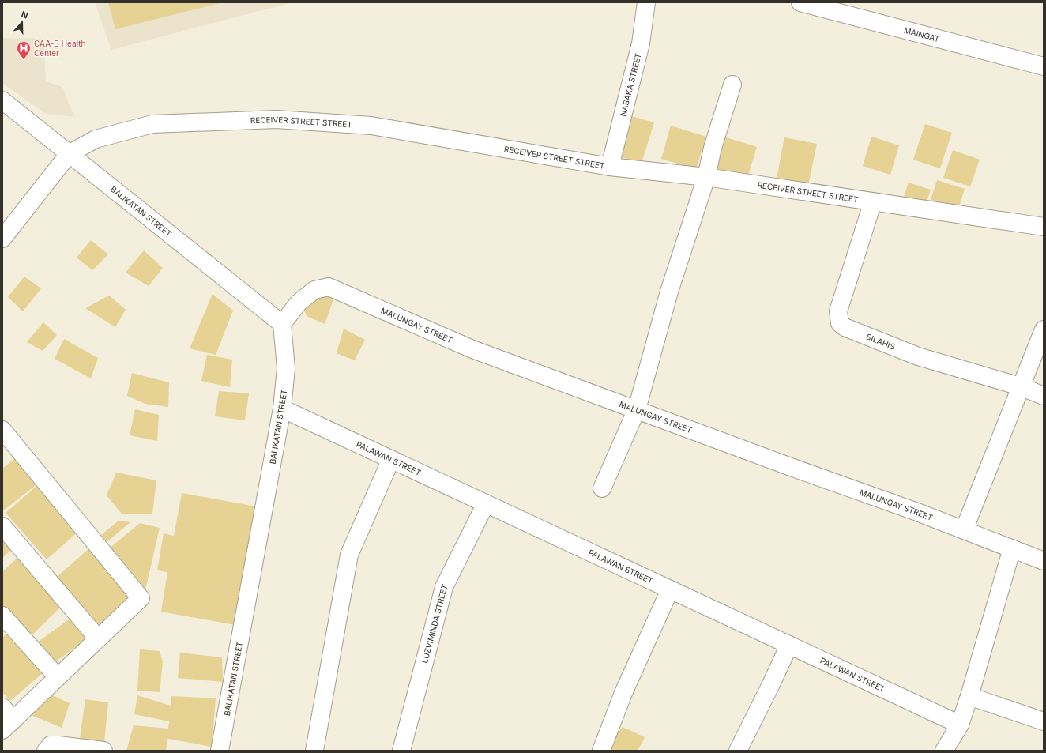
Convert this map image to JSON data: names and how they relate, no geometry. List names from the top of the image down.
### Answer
{
  "streets": {
    "street": [
      "MAINGAT",
      "NASAKA STREET",
      "RECEIVER STREET STREET",
      "BALIKATAN STREET",
      "MALUNGAY STREET",
      "SILAHIS",
      "PALAWAN STREET",
      "LUZVIMINDA STREET"
    ]
  },
  "crossings": [
    ["NASAKA STREET", "RECEIVER STREET STREET"],
    ["RECEIVER STREET STREET", "BALIKATAN STREET"],
    ["RECEIVER STREET STREET", "SILAHIS"],
    ["BALIKATAN STREET", "MALUNGAY STREET"],
    ["BALIKATAN STREET", "PALAWAN STREET"],
    ["PALAWAN STREET", "LUZVIMINDA STREET"]
  ],
  "places": {
    "hospital": ["CAA-B Health Center"]
  },
  "north": "top"
}
